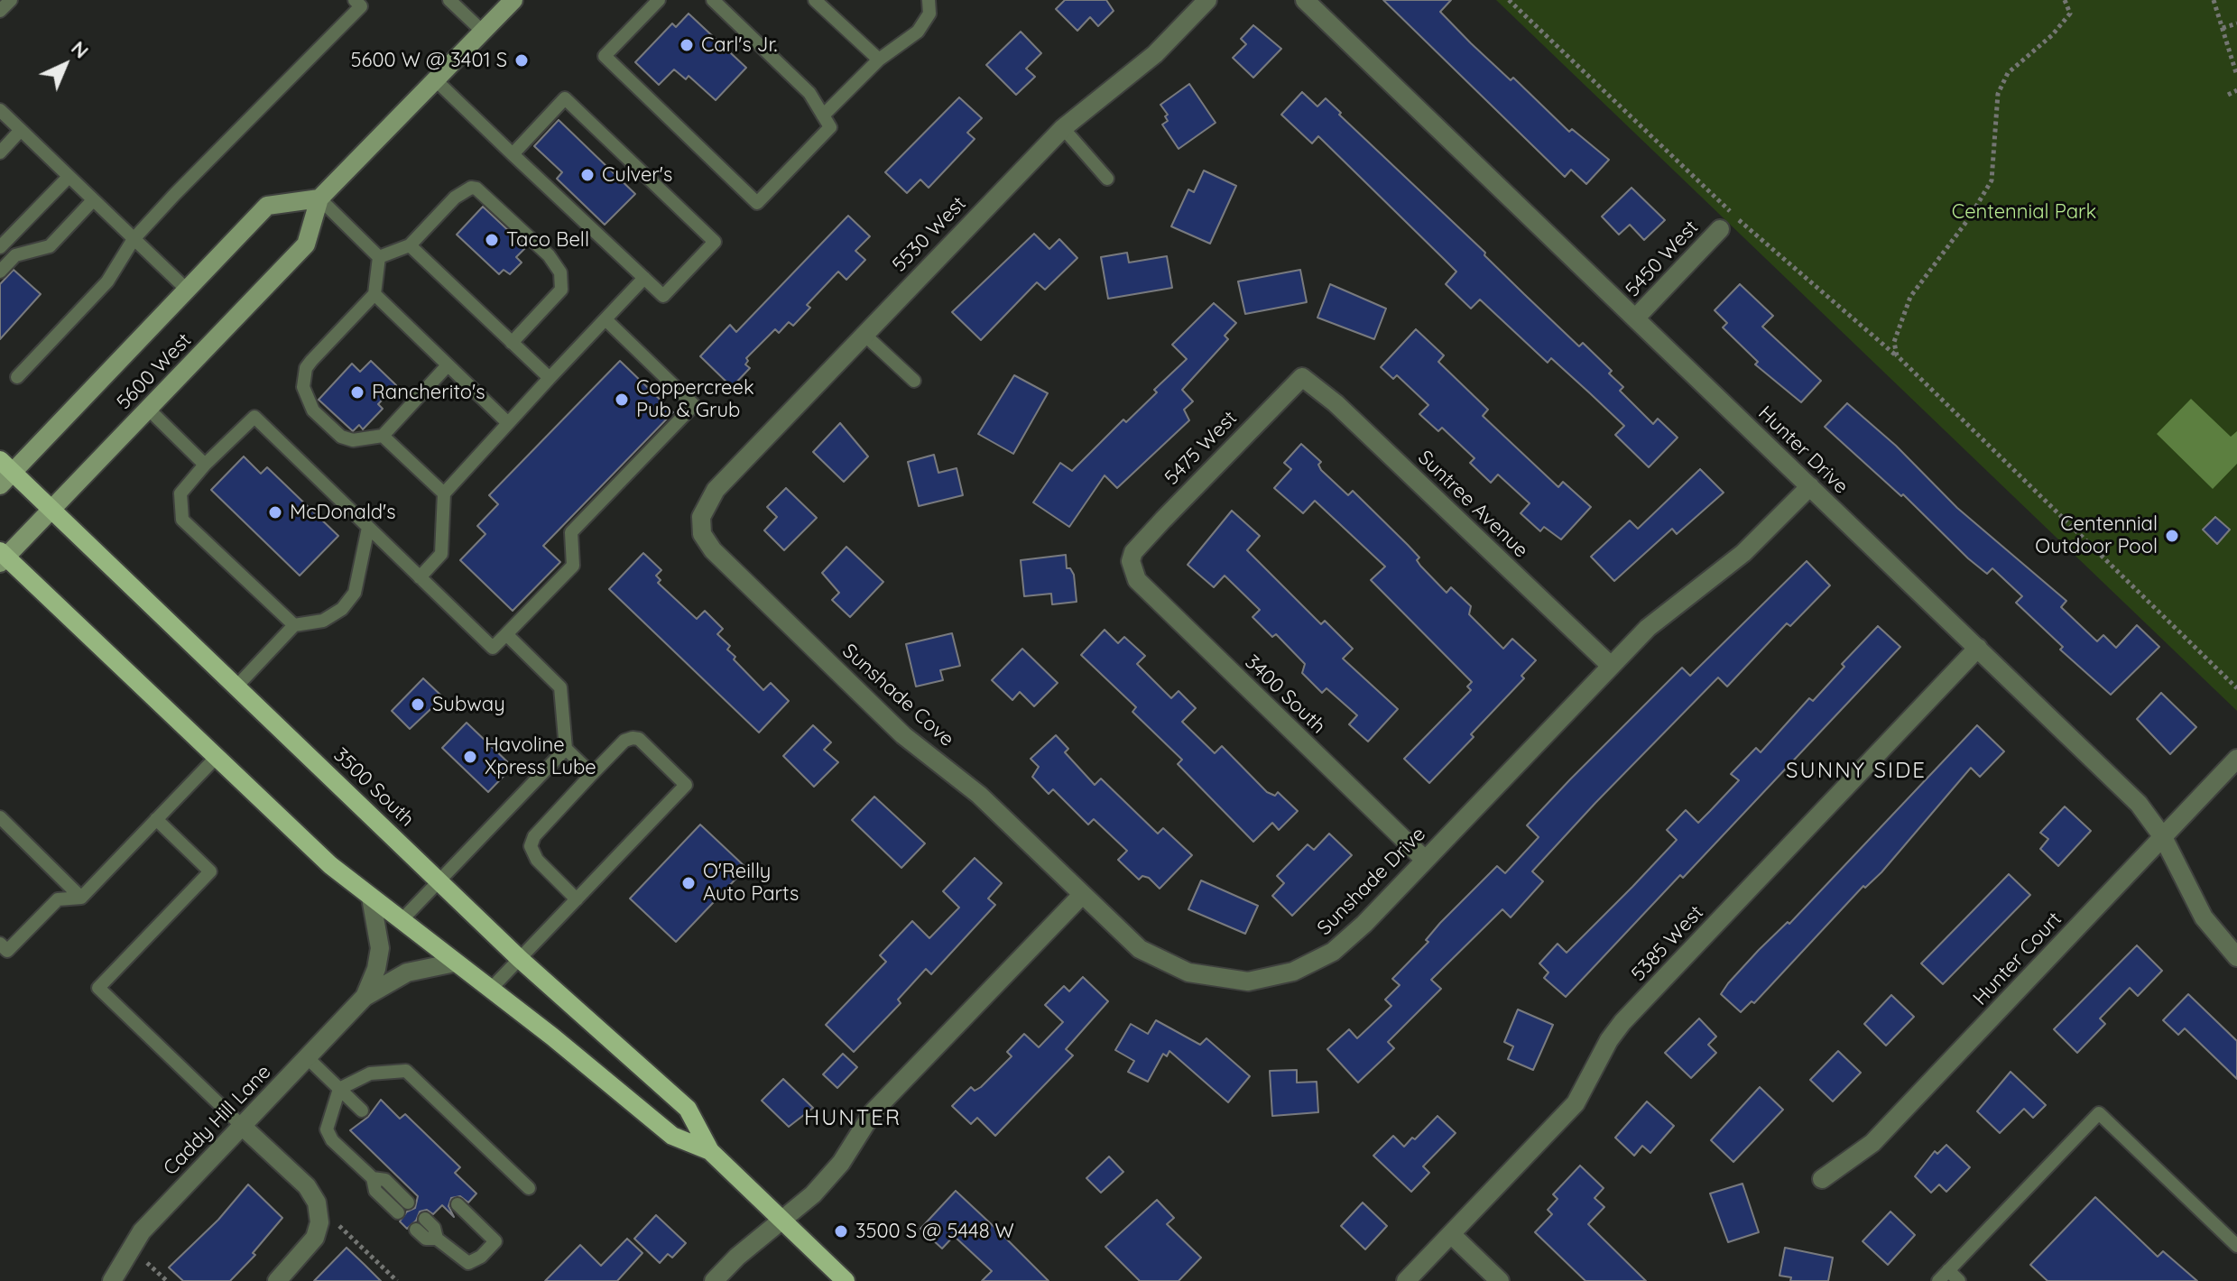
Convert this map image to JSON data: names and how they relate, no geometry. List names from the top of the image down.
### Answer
{
  "streets": {
    "main road": ["5600 West", "3500 South"],
    "street": [
      "5530 West",
      "5450 West",
      "5475 West",
      "Hunter Drive",
      "Suntree Avenue",
      "3400 South",
      "Sunshade Cove",
      "Sunshade Drive",
      "5385 West",
      "Hunter Court",
      "Caddy Hill Lane"
    ]
  },
  "crossings": [
    ["5530 West", "Sunshade Cove"],
    ["5450 West", "Hunter Drive"],
    ["5600 West", "3500 South"],
    ["5475 West", "Suntree Avenue"],
    ["5475 West", "3400 South"],
    ["Hunter Drive", "Sunshade Drive"],
    ["Hunter Drive", "5385 West"],
    ["Hunter Drive", "Hunter Court"],
    ["Suntree Avenue", "Sunshade Drive"],
    ["3400 South", "Sunshade Drive"],
    ["Sunshade Cove", "Sunshade Drive"],
    ["3500 South", "Caddy Hill Lane"]
  ],
  "districts": ["SUNNY SIDE", "HUNTER"],
  "parks": ["Centennial Park"],
  "places": [
    "Carl's Jr.",
    "5600 W @ 3401 S",
    "Culver's",
    "Taco Bell",
    "Rancherito's",
    "Coppercreek Pub & Grub",
    "McDonald's",
    "Centennial Outdoor Pool",
    "Subway",
    "Havoline Xpress Lube",
    "O'Reilly Auto Parts",
    "3500 S @ 5448 W"
  ],
  "north": "top right"
}
